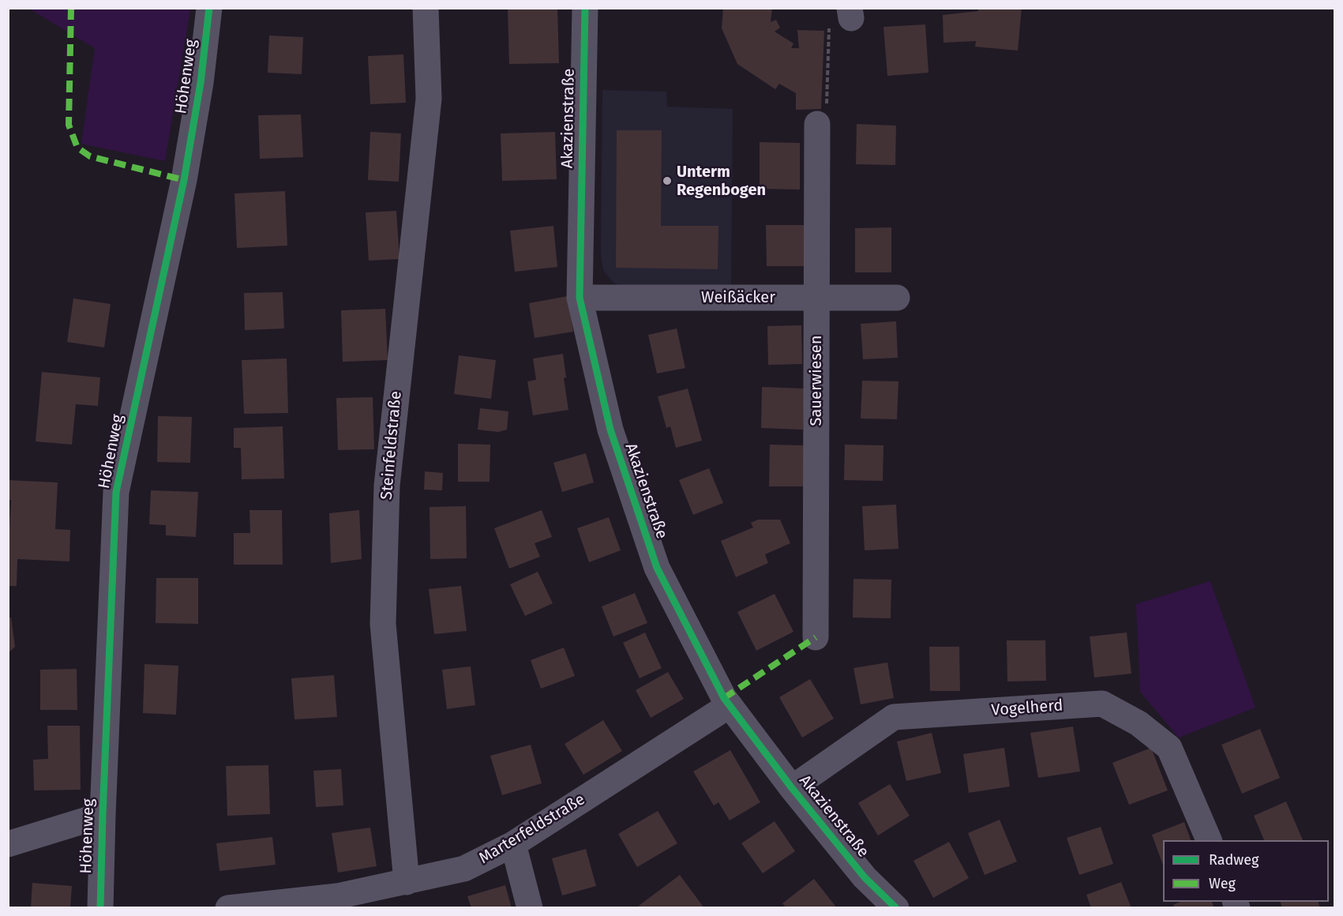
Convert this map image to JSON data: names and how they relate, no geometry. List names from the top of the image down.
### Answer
{
  "streets": {
    "street": [
      "Höhenweg",
      "Akazienstraße",
      "Weißäcker",
      "Sauerwiesen",
      "Steinfeldstraße",
      "Vogelherd",
      "Marterfeldstraße"
    ]
  },
  "crossings": [
    ["Akazienstraße", "Weißäcker"],
    ["Akazienstraße", "Vogelherd"],
    ["Akazienstraße", "Marterfeldstraße"],
    ["Weißäcker", "Sauerwiesen"],
    ["Steinfeldstraße", "Marterfeldstraße"]
  ],
  "places": ["Unterm Regenbogen"],
  "legend": ["Radweg", "Weg"]
}
